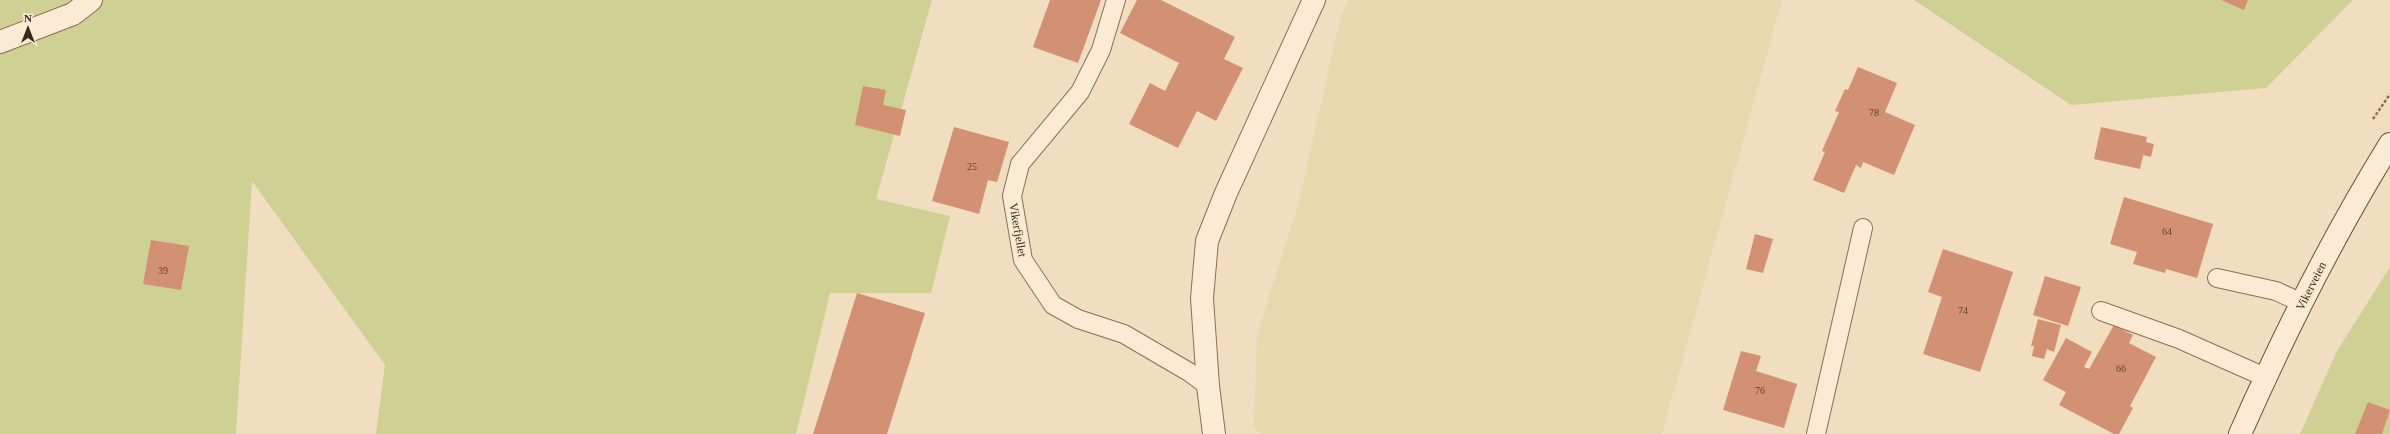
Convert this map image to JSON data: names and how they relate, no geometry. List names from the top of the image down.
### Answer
{
  "streets": {
    "street": ["Vikerveien"],
    "lane": ["Vikerfjellet"]
  },
  "house_numbers": [
    "78",
    "25",
    "64",
    "39",
    "74",
    "66",
    "76"
  ],
  "north": "top"
}
